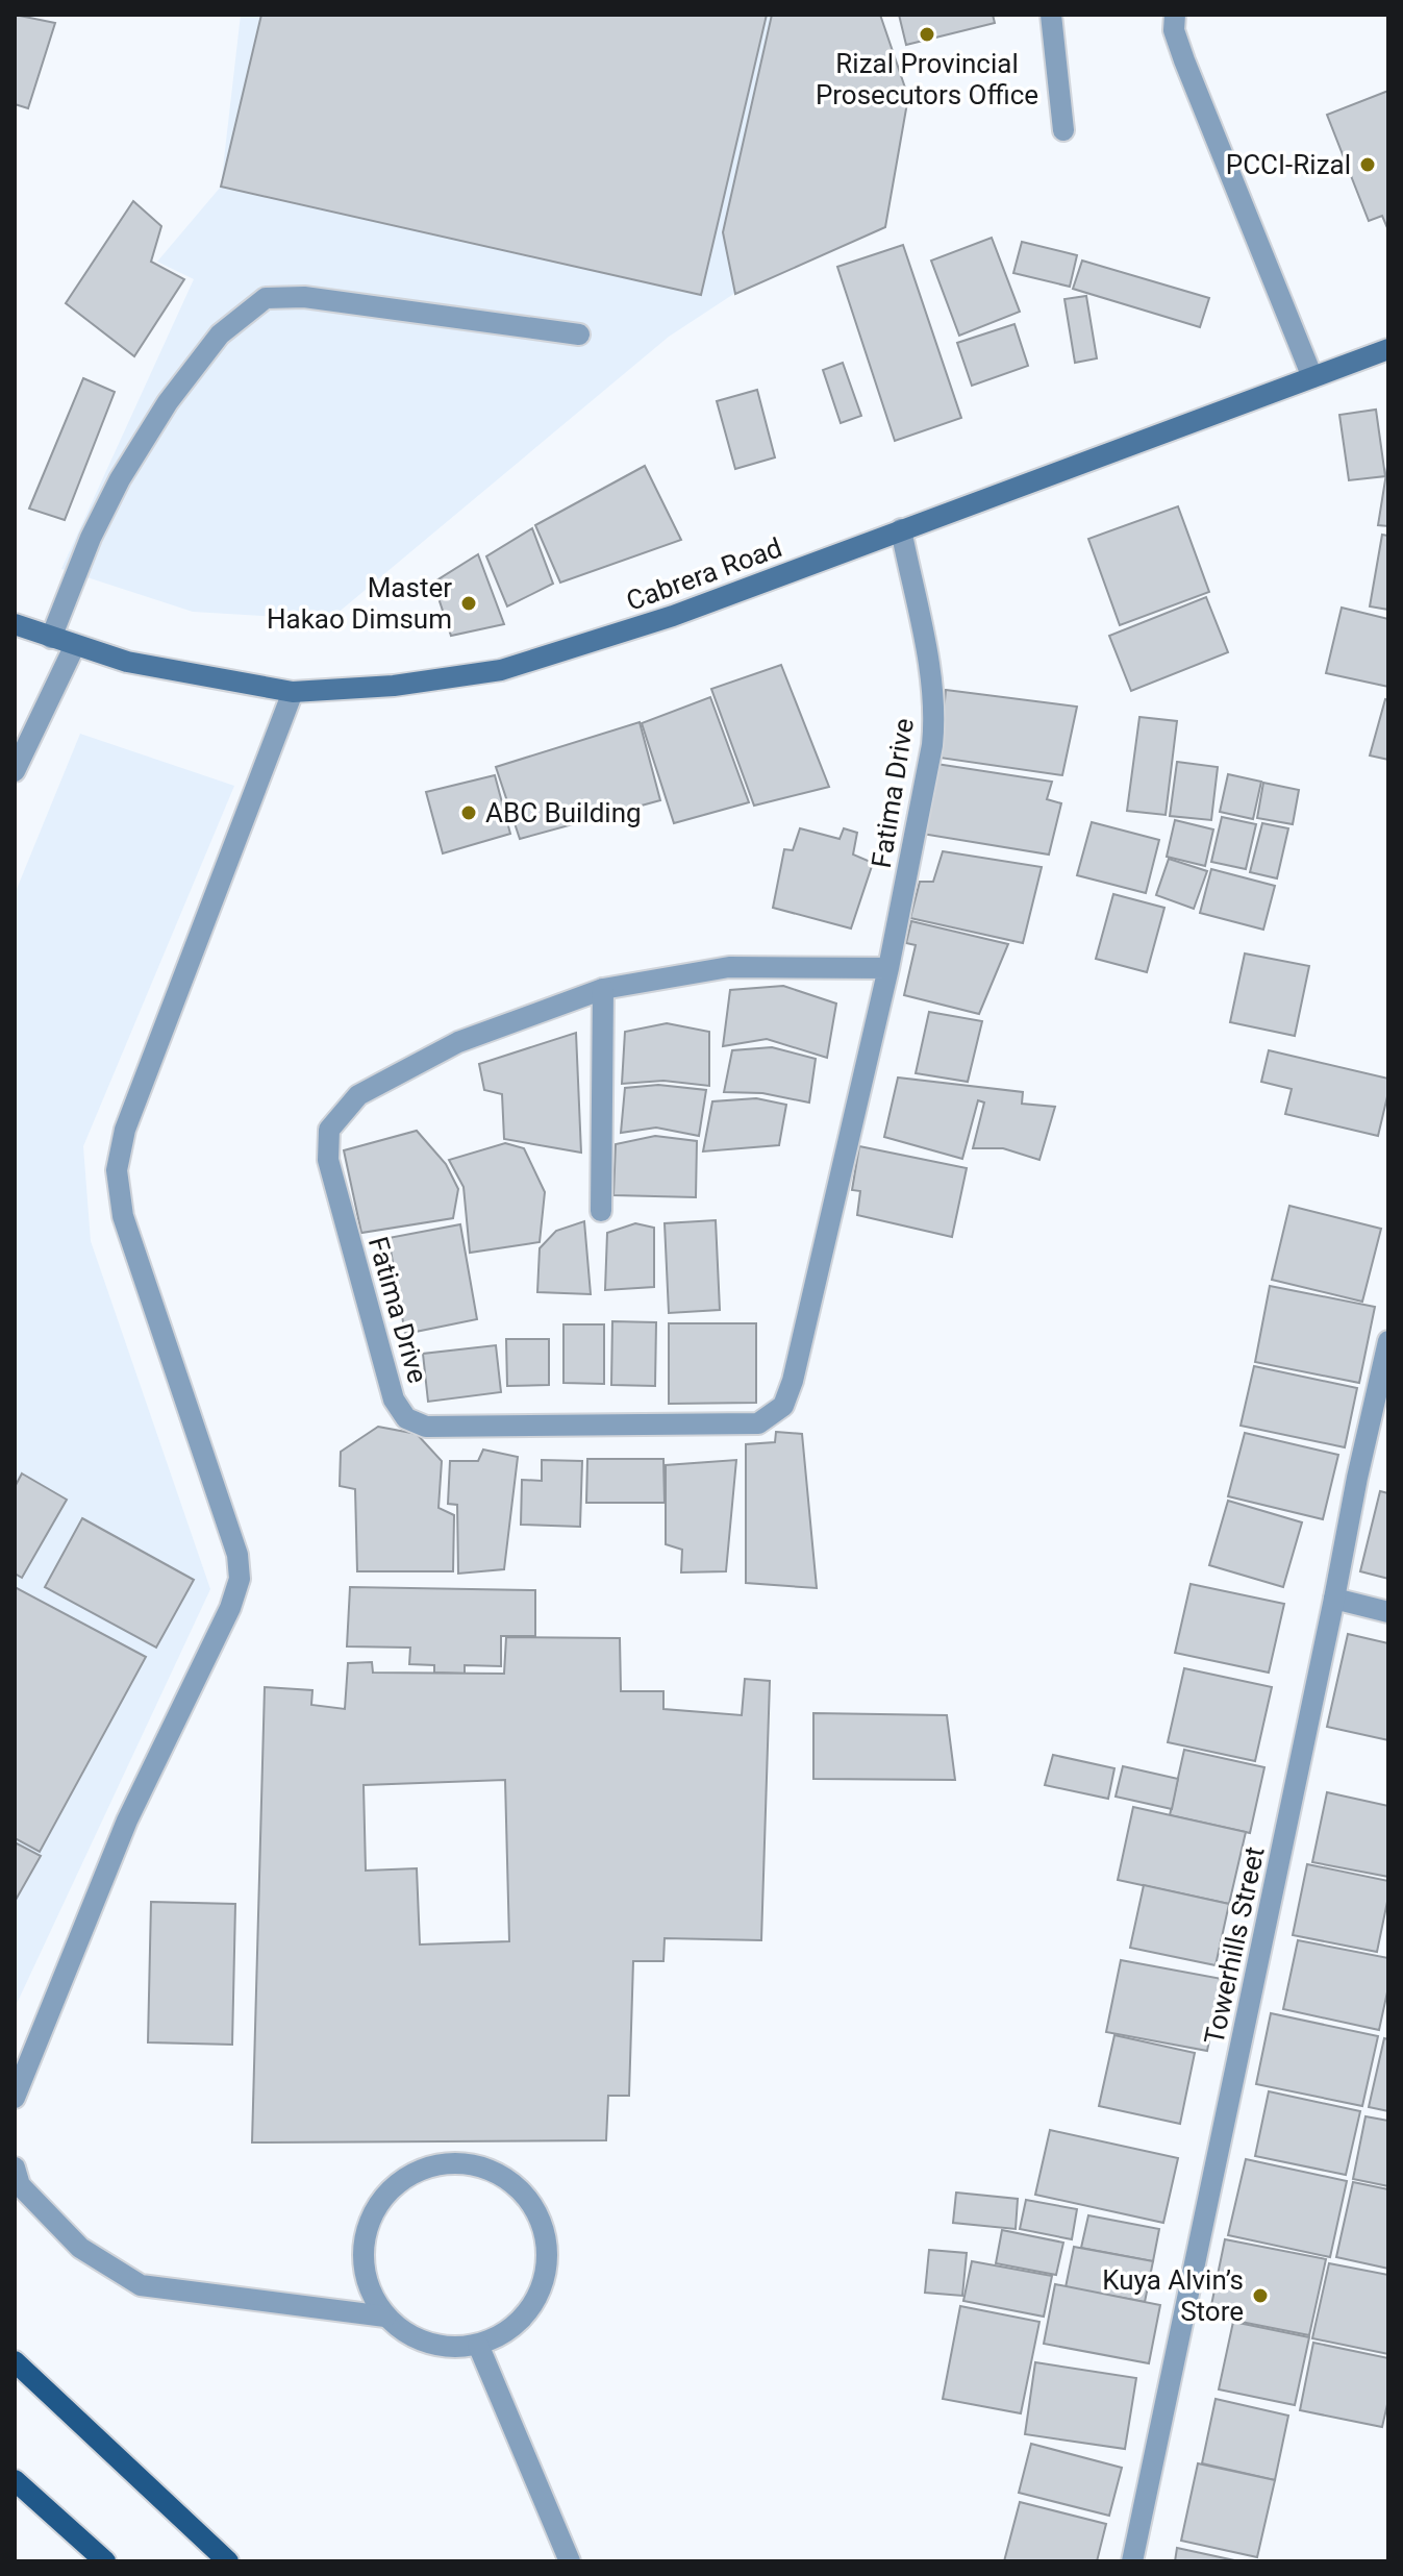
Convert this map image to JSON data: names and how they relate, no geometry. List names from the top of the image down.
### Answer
{
  "streets": {
    "main road": ["Cabrera Road"],
    "street": ["Fatima Drive", "Towerhills Street"]
  },
  "crossings": [
    ["Cabrera Road", "Fatima Drive"]
  ],
  "places": [
    "Rizal Provincial Prosecutors Office",
    "PCCI-Rizal",
    "Master Hakao Dimsum",
    "ABC Building",
    "Kuya Alvin’s Store"
  ]
}
